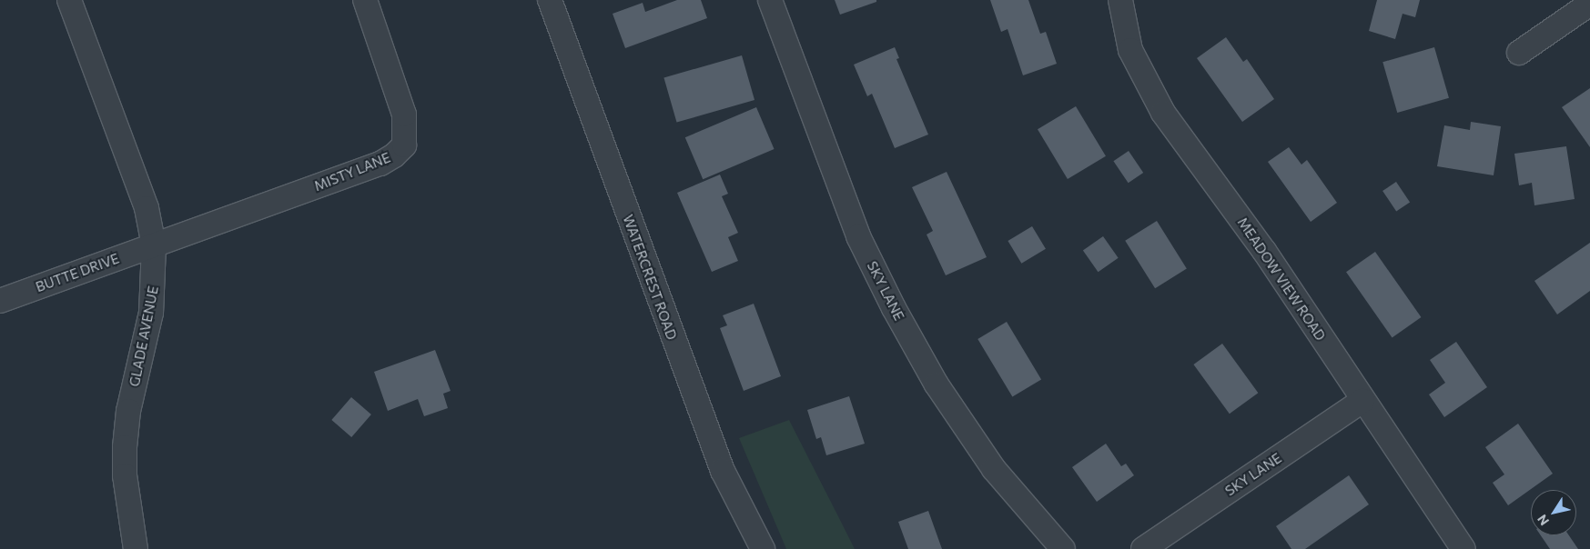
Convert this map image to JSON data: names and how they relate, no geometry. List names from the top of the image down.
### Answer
{
  "streets": {
    "street": [
      "MISTY LANE",
      "BUTTE DRIVE",
      "WATERCREST ROAD",
      "MEADOW VIEW ROAD",
      "SKY LANE",
      "GLADE AVENUE"
    ]
  },
  "crossings": [
    ["MISTY LANE", "BUTTE DRIVE"],
    ["MISTY LANE", "GLADE AVENUE"],
    ["BUTTE DRIVE", "GLADE AVENUE"],
    ["MEADOW VIEW ROAD", "SKY LANE"]
  ],
  "north": "bottom left"
}
